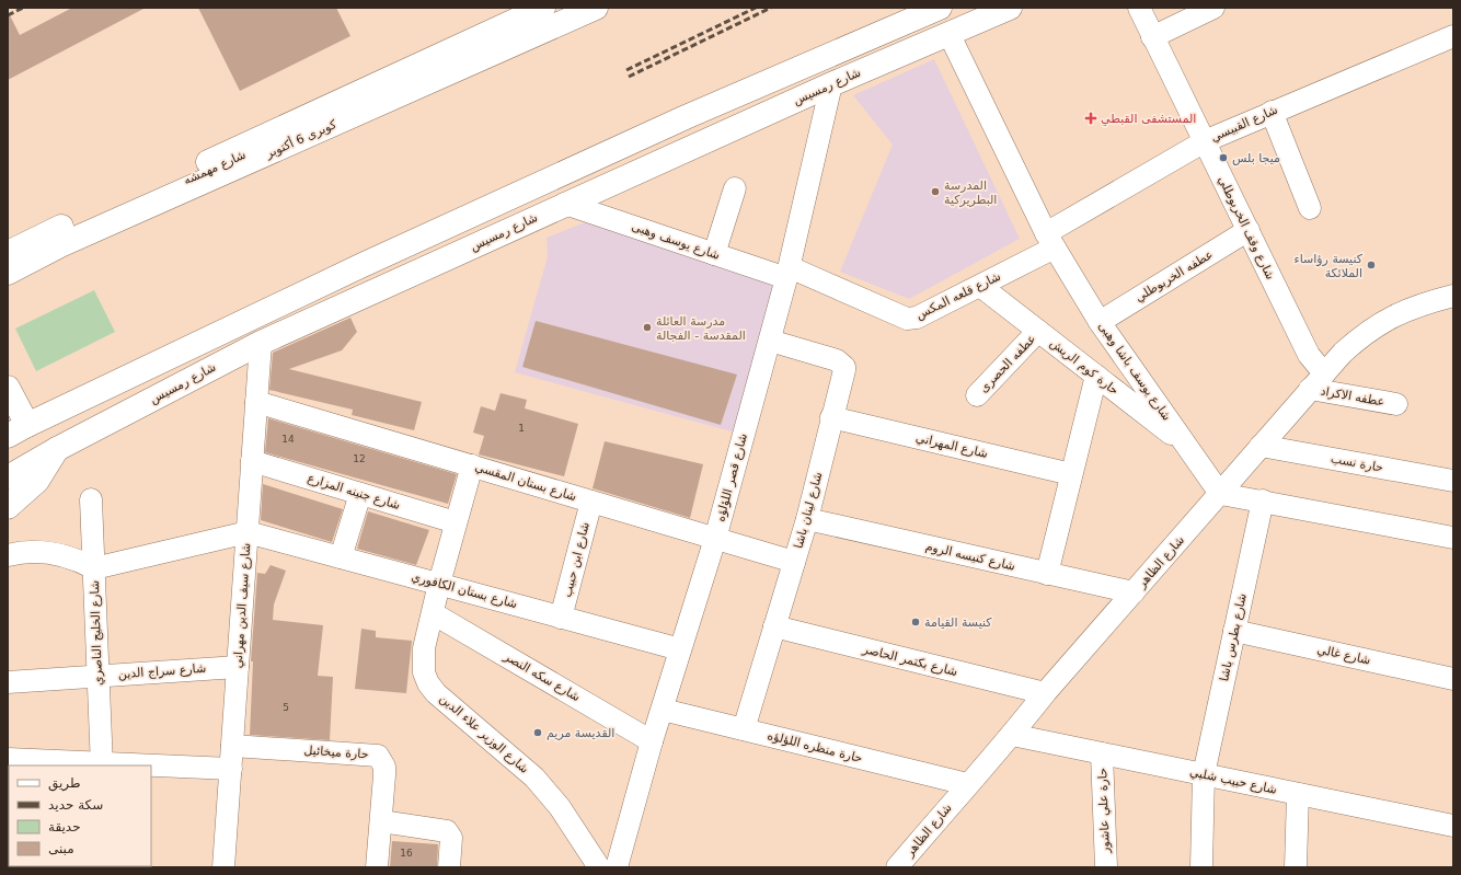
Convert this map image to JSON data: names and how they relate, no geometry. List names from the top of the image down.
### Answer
{
  "streets": {
    "main road": ["شارع رمسيس", "كوبرى 6 أكتوبر", "شارع مهمشه"],
    "street": [
      "شارع القبيسي",
      "شارع وقف الخربوطلي",
      "شارع يوسف وهبى",
      "عطفه الخربوطلي",
      "شارع قلعه المكس",
      "عطفه الحصرى",
      "حارة كوم الريش",
      "شارع يوسف باشا وهبى",
      "عطفه الاكراد",
      "شارع المهراني",
      "حارة نسب",
      "شارع قصر اللؤلؤه",
      "شارع بستان المقسي",
      "شارع جنينه المزارع",
      "شارع لينان باشا",
      "شارع كنيسه الروم",
      "شارع ابن حبيب",
      "شارع الظاهر",
      "شارع بستان الكافوري",
      "شارع سيف الدين مهراني",
      "شارع الخليج الناصري",
      "شارع بطرس باشا",
      "شارع غالي",
      "شارع بكتمر الحاصر",
      "شارع سراج الدين",
      "شارع سكه النصر",
      "شارع الوزير علاء الدين",
      "حارة منظره اللؤلؤه",
      "حارة ميخائيل",
      "شارع حبيب شلبي",
      "حارة علي عاشور"
    ]
  },
  "crossings": [
    ["شارع رمسيس", "شارع يوسف وهبى"],
    ["شارع رمسيس", "شارع يوسف باشا وهبى"],
    ["شارع رمسيس", "شارع قصر اللؤلؤه"],
    ["شارع رمسيس", "شارع سيف الدين مهراني"],
    ["شارع القبيسي", "شارع وقف الخربوطلي"],
    ["شارع القبيسي", "شارع قلعه المكس"],
    ["شارع القبيسي", "شارع يوسف باشا وهبى"],
    ["شارع وقف الخربوطلي", "عطفه الخربوطلي"],
    ["شارع وقف الخربوطلي", "شارع الظاهر"],
    ["شارع يوسف وهبى", "شارع قلعه المكس"],
    ["شارع يوسف وهبى", "شارع قصر اللؤلؤه"],
    ["عطفه الخربوطلي", "شارع يوسف باشا وهبى"],
    ["شارع قلعه المكس", "حارة كوم الريش"],
    ["شارع قلعه المكس", "شارع يوسف باشا وهبى"],
    ["شارع قلعه المكس", "شارع قصر اللؤلؤه"],
    ["عطفه الحصرى", "حارة كوم الريش"],
    ["حارة كوم الريش", "شارع يوسف باشا وهبى"],
    ["شارع يوسف باشا وهبى", "شارع الظاهر"],
    ["عطفه الاكراد", "شارع الظاهر"],
    ["شارع المهراني", "شارع لينان باشا"],
    ["حارة نسب", "شارع الظاهر"],
    ["شارع قصر اللؤلؤه", "شارع بستان المقسي"],
    ["شارع قصر اللؤلؤه", "شارع لينان باشا"],
    ["شارع قصر اللؤلؤه", "شارع بستان الكافوري"],
    ["شارع قصر اللؤلؤه", "شارع سكه النصر"],
    ["شارع قصر اللؤلؤه", "حارة منظره اللؤلؤه"],
    ["شارع بستان المقسي", "شارع لينان باشا"],
    ["شارع بستان المقسي", "شارع ابن حبيب"],
    ["شارع بستان المقسي", "شارع سيف الدين مهراني"],
    ["شارع بستان المقسي", "شارع الوزير علاء الدين"],
    ["شارع جنينه المزارع", "شارع سيف الدين مهراني"],
    ["شارع جنينه المزارع", "شارع الوزير علاء الدين"],
    ["شارع لينان باشا", "شارع كنيسه الروم"],
    ["شارع لينان باشا", "شارع بكتمر الحاصر"],
    ["شارع لينان باشا", "حارة منظره اللؤلؤه"],
    ["شارع كنيسه الروم", "شارع الظاهر"],
    ["شارع ابن حبيب", "شارع بستان الكافوري"],
    ["شارع الظاهر", "شارع بكتمر الحاصر"],
    ["شارع الظاهر", "حارة منظره اللؤلؤه"],
    ["شارع الظاهر", "شارع حبيب شلبي"],
    ["شارع بستان الكافوري", "شارع سيف الدين مهراني"],
    ["شارع بستان الكافوري", "شارع الوزير علاء الدين"],
    ["شارع سيف الدين مهراني", "شارع سراج الدين"],
    ["شارع سيف الدين مهراني", "حارة ميخائيل"],
    ["شارع الخليج الناصري", "شارع سراج الدين"],
    ["شارع بطرس باشا", "شارع غالي"],
    ["شارع بطرس باشا", "شارع حبيب شلبي"],
    ["شارع سكه النصر", "شارع الوزير علاء الدين"],
    ["شارع حبيب شلبي", "حارة علي عاشور"]
  ],
  "places": {
    "health": ["المستشفى القبطي"],
    "other": [
      "ميجا بلس",
      "المدرسة البطريركية",
      "كنيسة رؤاساء الملائكة",
      "مدرسة العائلة المقدسة - الفجالة",
      "كنيسة القيامة",
      "القديسة مريم"
    ]
  },
  "house_numbers": [
    "1",
    "14",
    "12",
    "5",
    "16"
  ],
  "legend": [
    "طريق",
    "سكة حديد",
    "حديقة",
    "مبنى"
  ]
}
